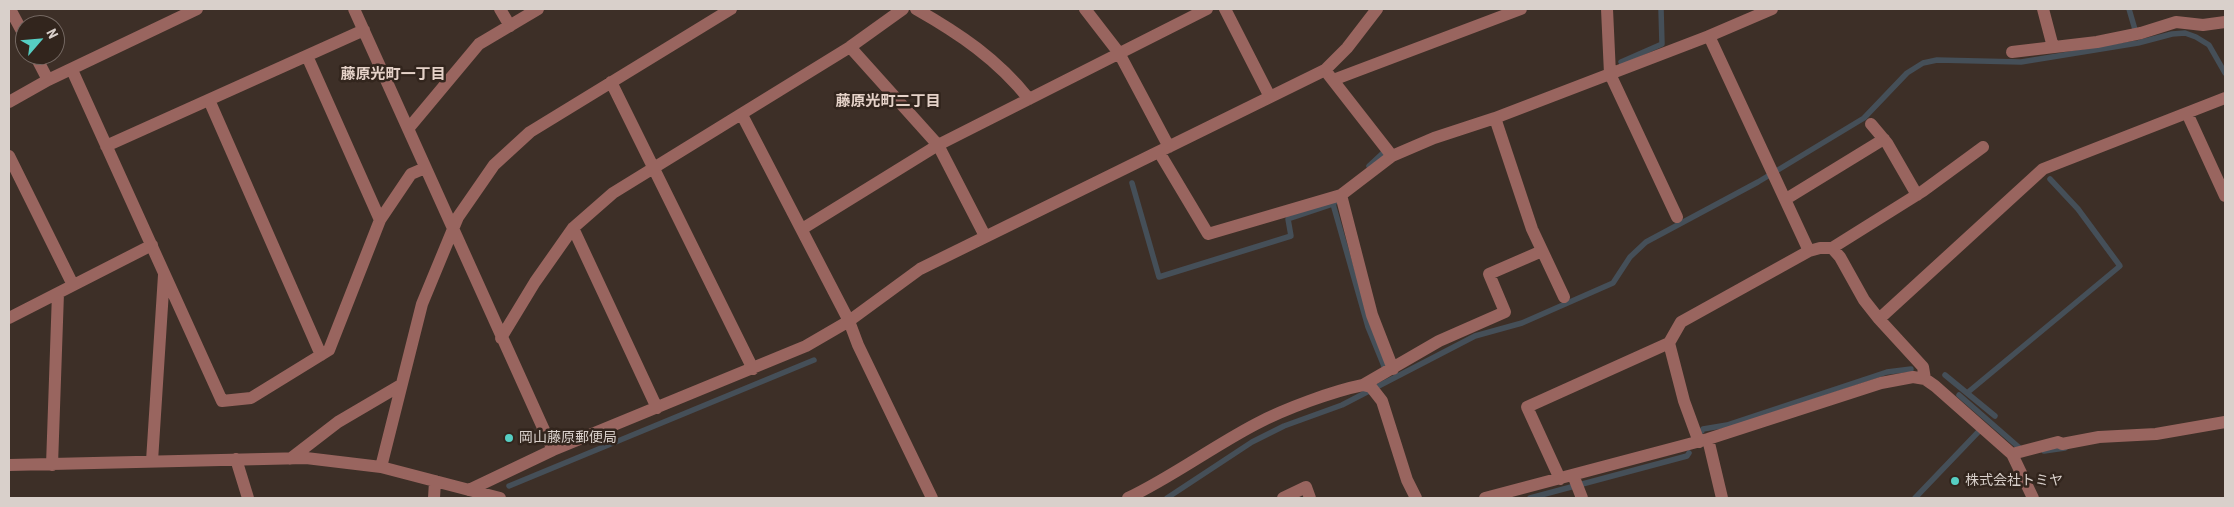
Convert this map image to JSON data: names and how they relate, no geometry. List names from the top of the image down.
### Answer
{
  "districts": ["藤原光町一丁目", "藤原光町二丁目"],
  "places": ["岡山藤原郵便局", "株式会社トミヤ"],
  "north": "top right"
}
